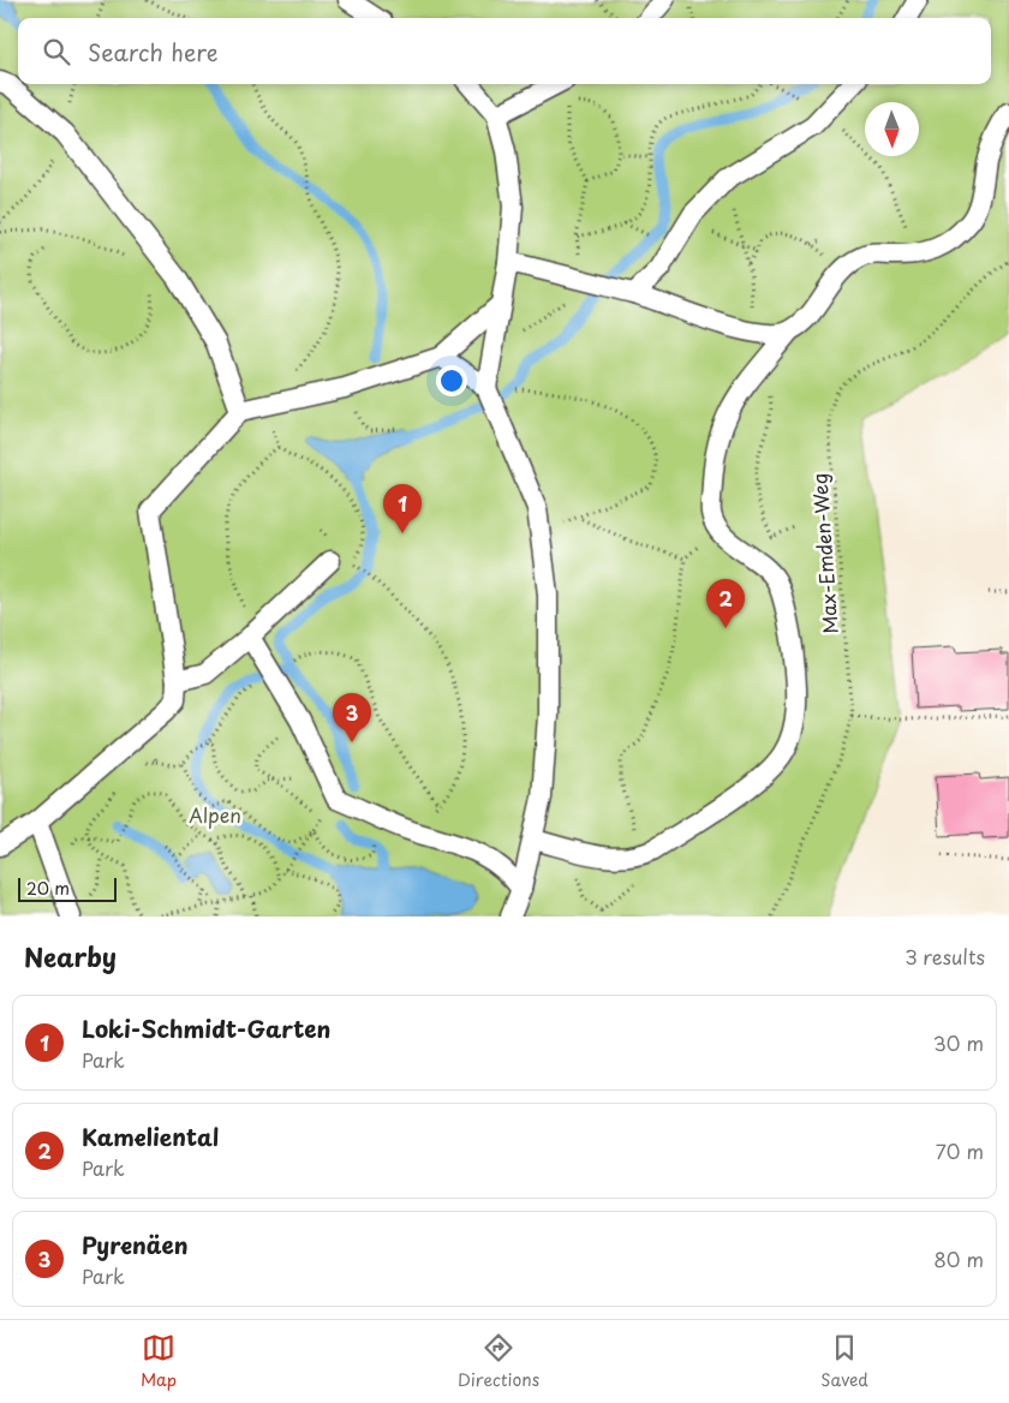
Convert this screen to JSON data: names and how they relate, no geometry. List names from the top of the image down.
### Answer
{
  "streets": {
    "path": ["Max-Emden-Weg"]
  },
  "parks": ["Alpen"],
  "scale_bar": "20 m",
  "north": "bottom",
  "page": {
    "search": "Search here",
    "pins": ["1", "2", "3"],
    "scale": "20 m",
    "heading": ["Nearby", "3 results"],
    "list": [
      {
        "mark": "1",
        "name": "Loki-Schmidt-Garten",
        "note": "Park",
        "value": "30 m"
      },
      {
        "mark": "2",
        "name": "Kameliental",
        "note": "Park",
        "value": "70 m"
      },
      {
        "mark": "3",
        "name": "Pyrenäen",
        "note": "Park",
        "value": "80 m"
      }
    ],
    "nav": ["Map", "Directions", "Saved"]
  }
}
